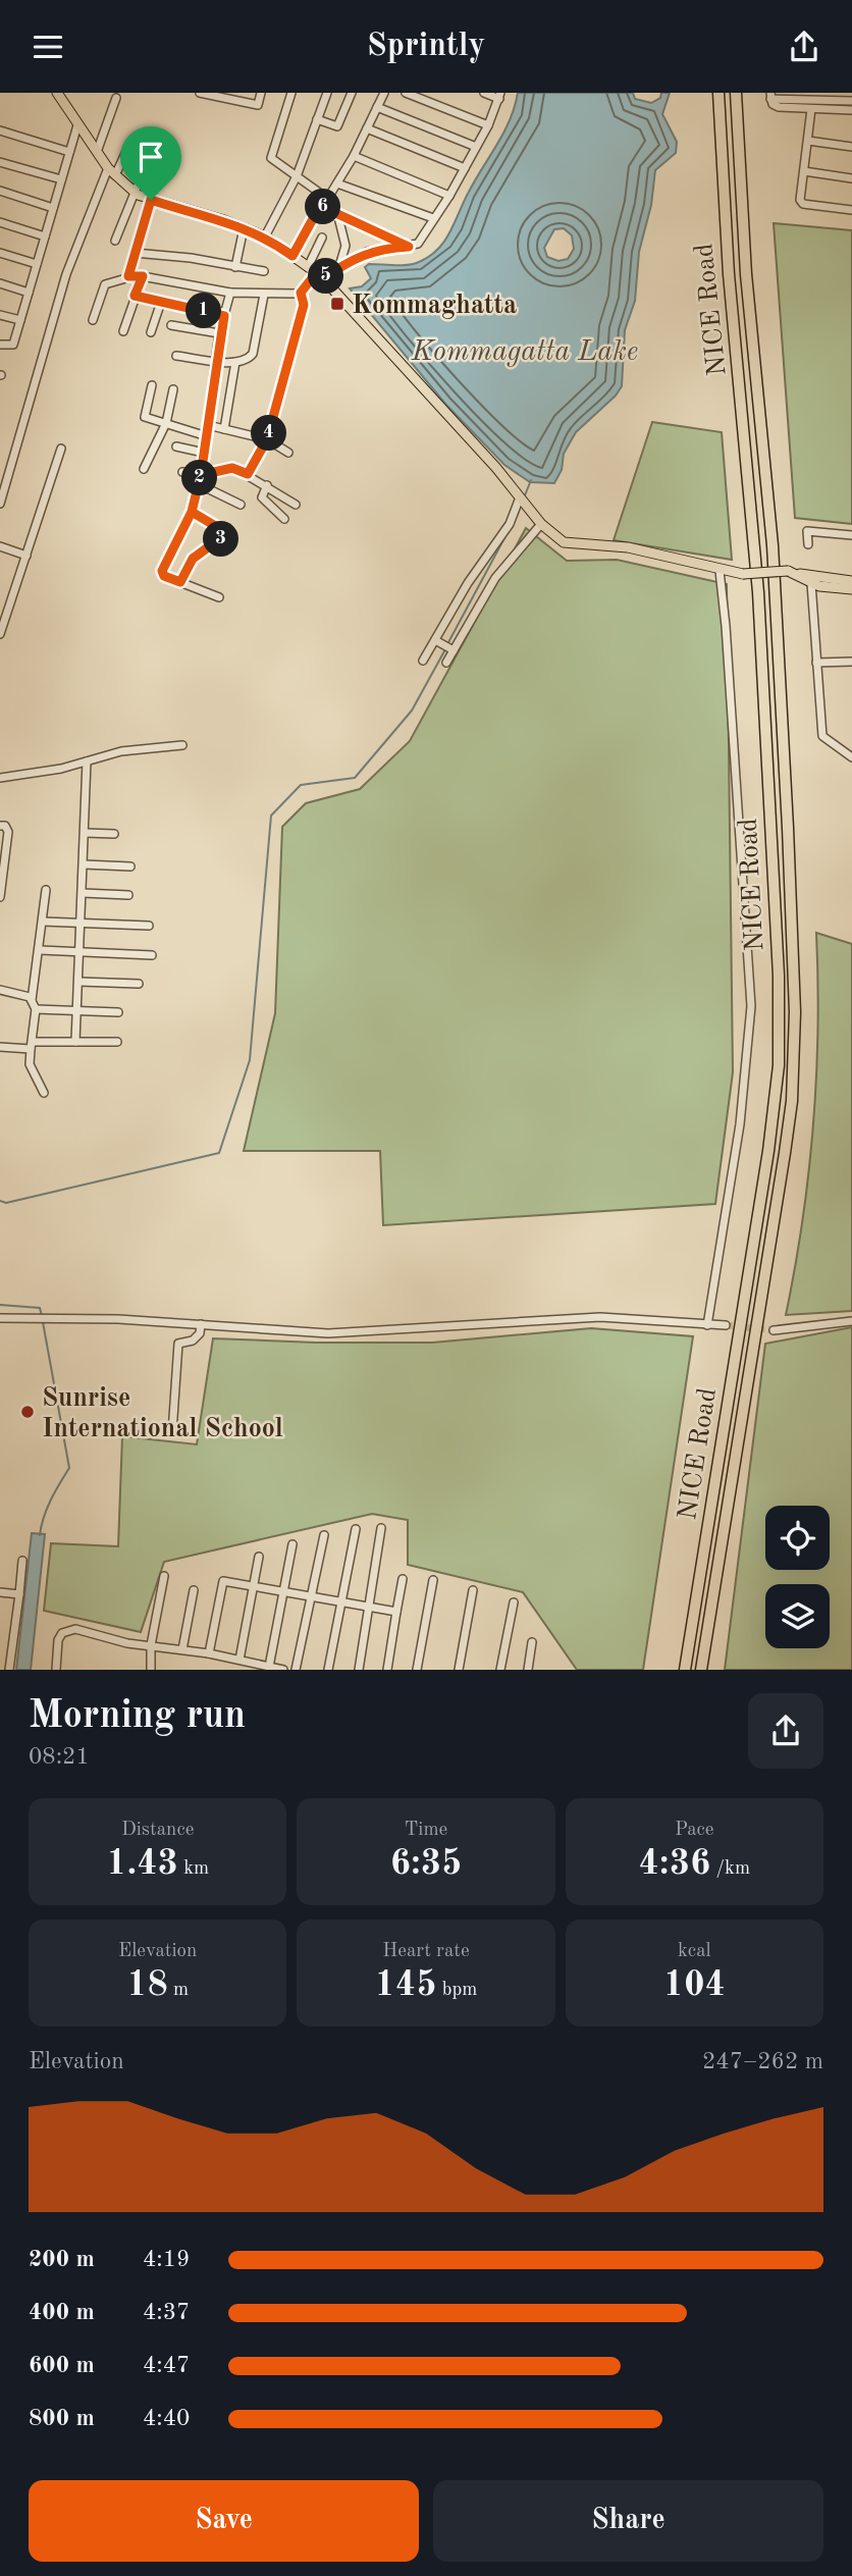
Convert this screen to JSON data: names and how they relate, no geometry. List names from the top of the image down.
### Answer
{
  "streets": {
    "highway": ["NICE Road"]
  },
  "water": ["Kommagatta Lake"],
  "places": {
    "transit": ["Kommaghatta"],
    "other": ["Sunrise International School"]
  },
  "page": {
    "header": "Sprintly",
    "pins": [
      "6",
      "5",
      "1",
      "4",
      "2",
      "3"
    ],
    "heading": ["Morning run", "08:21"],
    "stats": [
      ["Distance", "1.43 km"],
      ["Time", "6:35"],
      ["Pace", "4:36 /km"],
      ["Elevation", "18 m"],
      ["Heart rate", "145 bpm"],
      ["kcal", "104"]
    ],
    "chart": ["Elevation", "247–262 m"],
    "list": [
      {
        "name": "200 m",
        "note": "4:19"
      },
      {
        "name": "400 m",
        "note": "4:37"
      },
      {
        "name": "600 m",
        "note": "4:47"
      },
      {
        "name": "800 m",
        "note": "4:40"
      }
    ],
    "buttons": ["Save", "Share"]
  }
}
